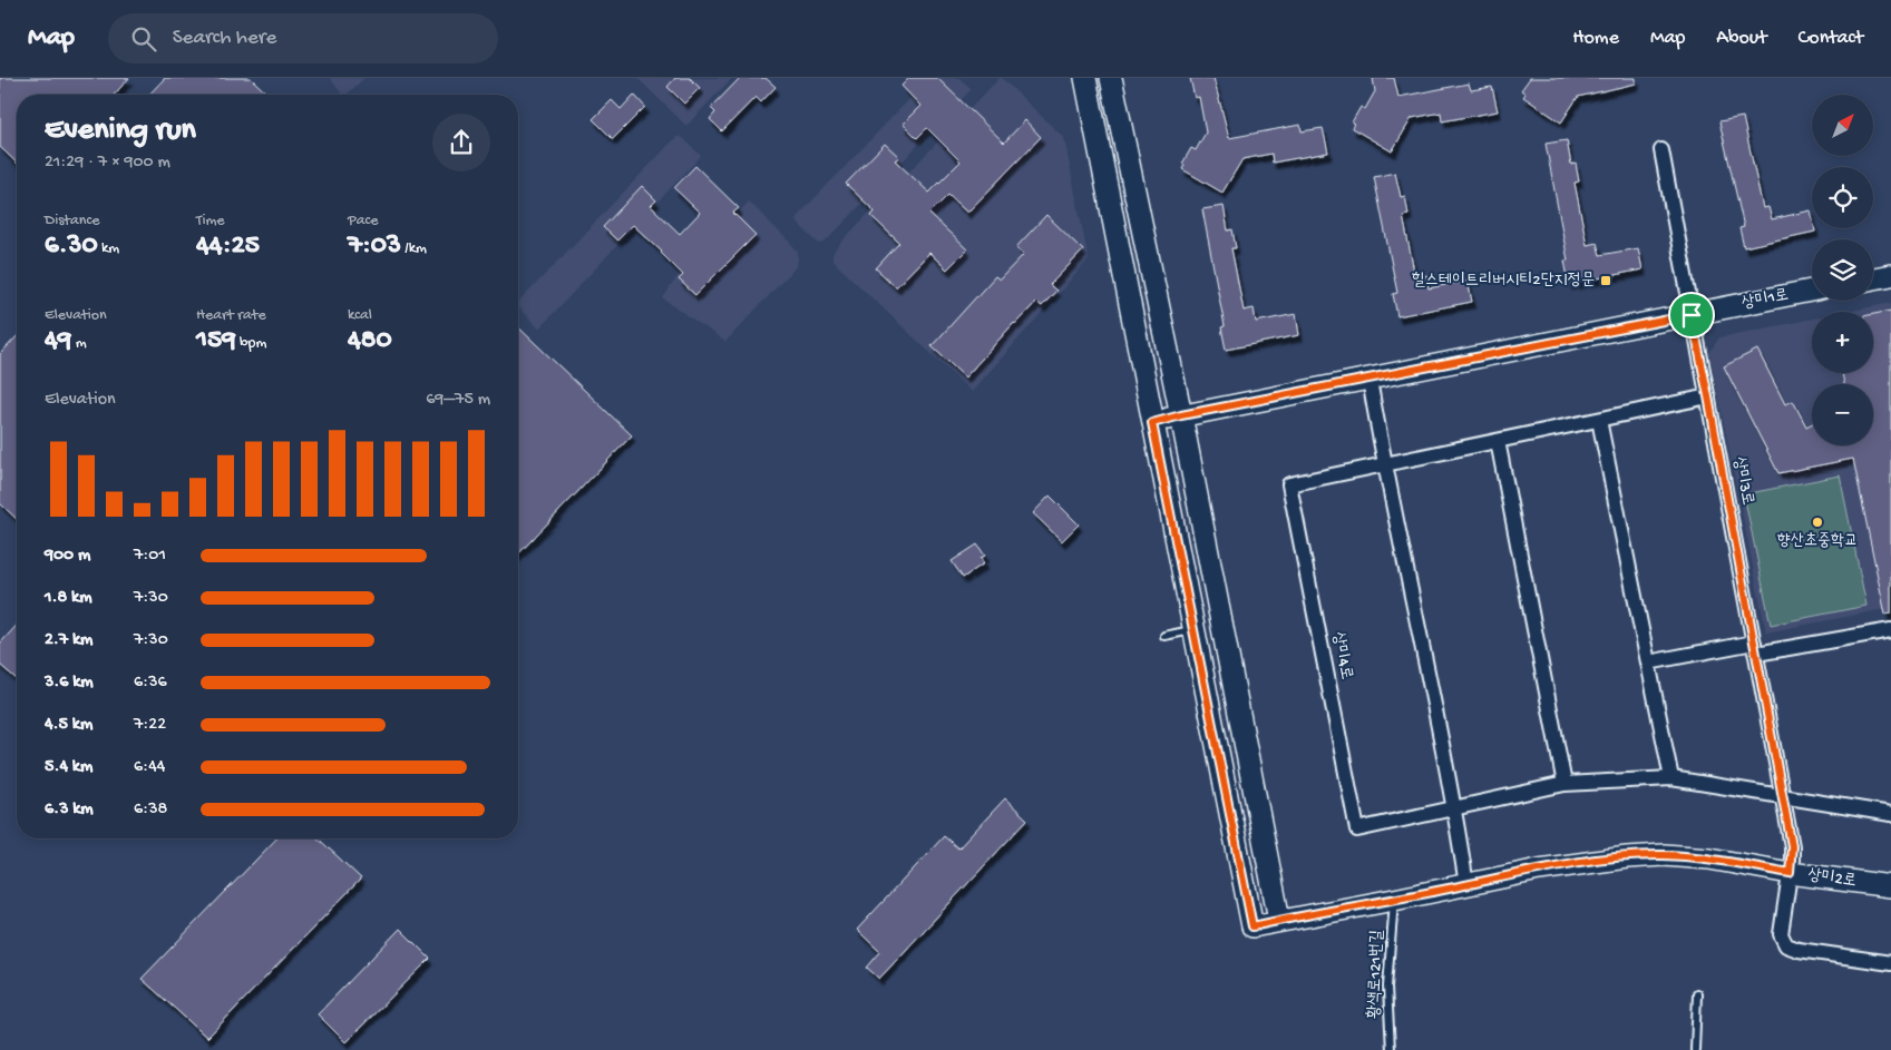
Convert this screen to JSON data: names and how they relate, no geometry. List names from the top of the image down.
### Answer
{
  "streets": {
    "street": [
      "상미1로",
      "상미3로",
      "상미4로",
      "상미2로"
    ],
    "lane": ["황색로121번길"]
  },
  "crossings": [
    ["상미1로", "상미3로"],
    ["상미3로", "상미4로"],
    ["상미3로", "상미2로"],
    ["상미2로", "황색로121번길"]
  ],
  "places": {
    "transit": ["힐스테이트리버시티2단지정문"],
    "other": ["향산초중학교"]
  },
  "north": "top right",
  "page": {
    "header": "Map",
    "search": "Search here",
    "nav": [
      "Home",
      "Map",
      "About",
      "Contact"
    ],
    "map_buttons": ["+", "−"],
    "heading": ["Evening run", "21:29 · 7 × 900 m"],
    "stats": [
      ["Distance", "6.30 km"],
      ["Time", "44:25"],
      ["Pace", "7:03 /km"],
      ["Elevation", "49 m"],
      ["Heart rate", "159 bpm"],
      ["kcal", "480"]
    ],
    "chart": ["Elevation", "69–75 m"],
    "list": [
      {
        "name": "900 m",
        "note": "7:01"
      },
      {
        "name": "1.8 km",
        "note": "7:30"
      },
      {
        "name": "2.7 km",
        "note": "7:30"
      },
      {
        "name": "3.6 km",
        "note": "6:36"
      },
      {
        "name": "4.5 km",
        "note": "7:22"
      },
      {
        "name": "5.4 km",
        "note": "6:44"
      },
      {
        "name": "6.3 km",
        "note": "6:38"
      }
    ]
  }
}
